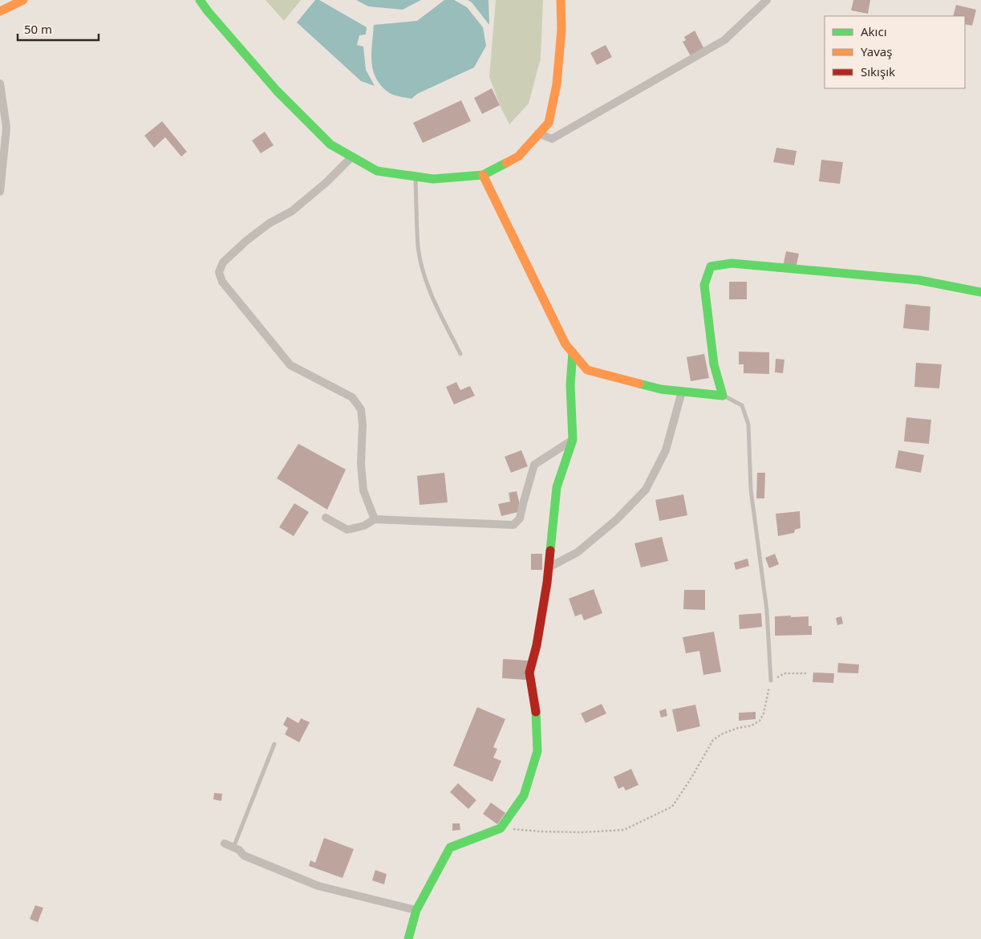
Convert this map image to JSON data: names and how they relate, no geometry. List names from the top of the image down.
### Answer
{
  "legend": ["Akıcı", "Yavaş", "Sıkışık"],
  "scale_bar": "50 m"
}
